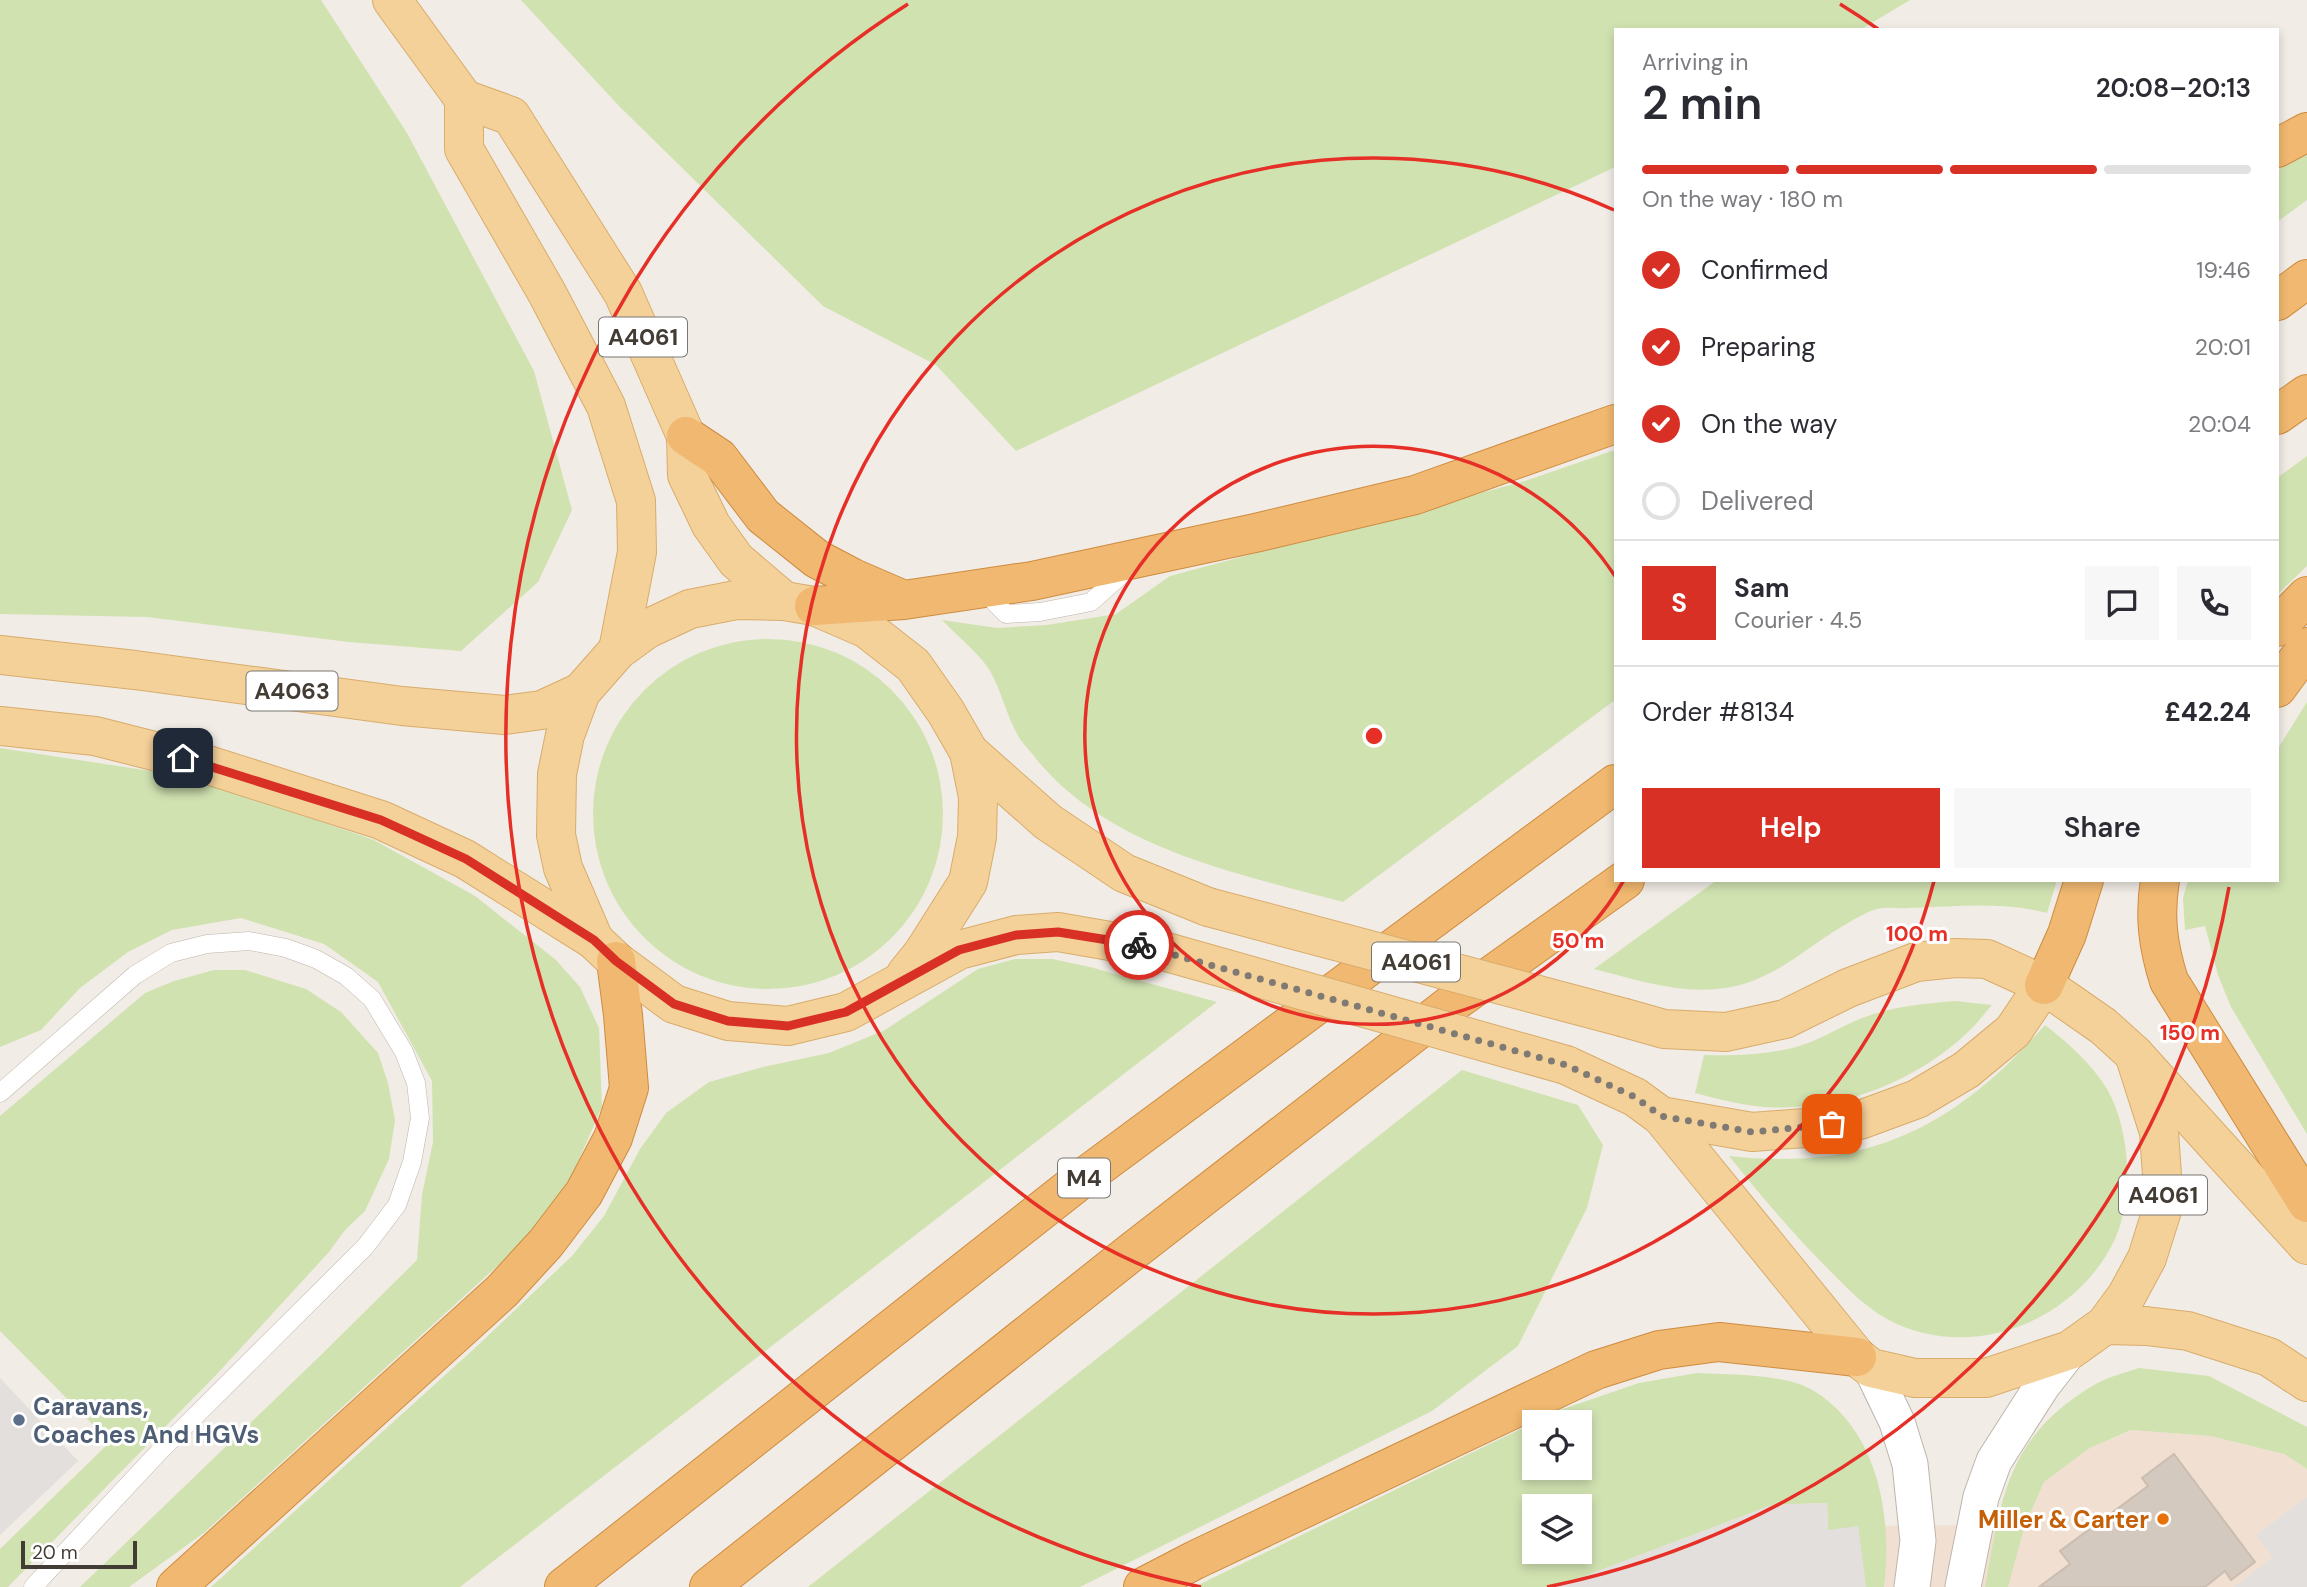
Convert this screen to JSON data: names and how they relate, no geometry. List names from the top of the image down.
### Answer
{
  "streets": {
    "highway": ["M4"],
    "main road": ["A4061", "A4063"]
  },
  "crossings": [
    ["A4061", "A4063"]
  ],
  "places": ["Caravans, Coaches And HGVs", "Miller & Carter"],
  "scale_bar": "20 m",
  "page": {
    "heading": ["2 min", "Arriving in", "20:08–20:13"],
    "panel": [
      "Sam",
      "Courier · 4.5",
      "Order #8134",
      "£42.24"
    ],
    "bar": "On the way · 180 m",
    "list": [
      ["Confirmed", "19:46"],
      ["Preparing", "20:01"],
      ["On the way", "20:04"],
      "Delivered"
    ],
    "round": "S",
    "buttons": ["Help", "Share"],
    "scale": "20 m"
  },
  "rings": ["100 m", "50 m", "150 m"]
}
